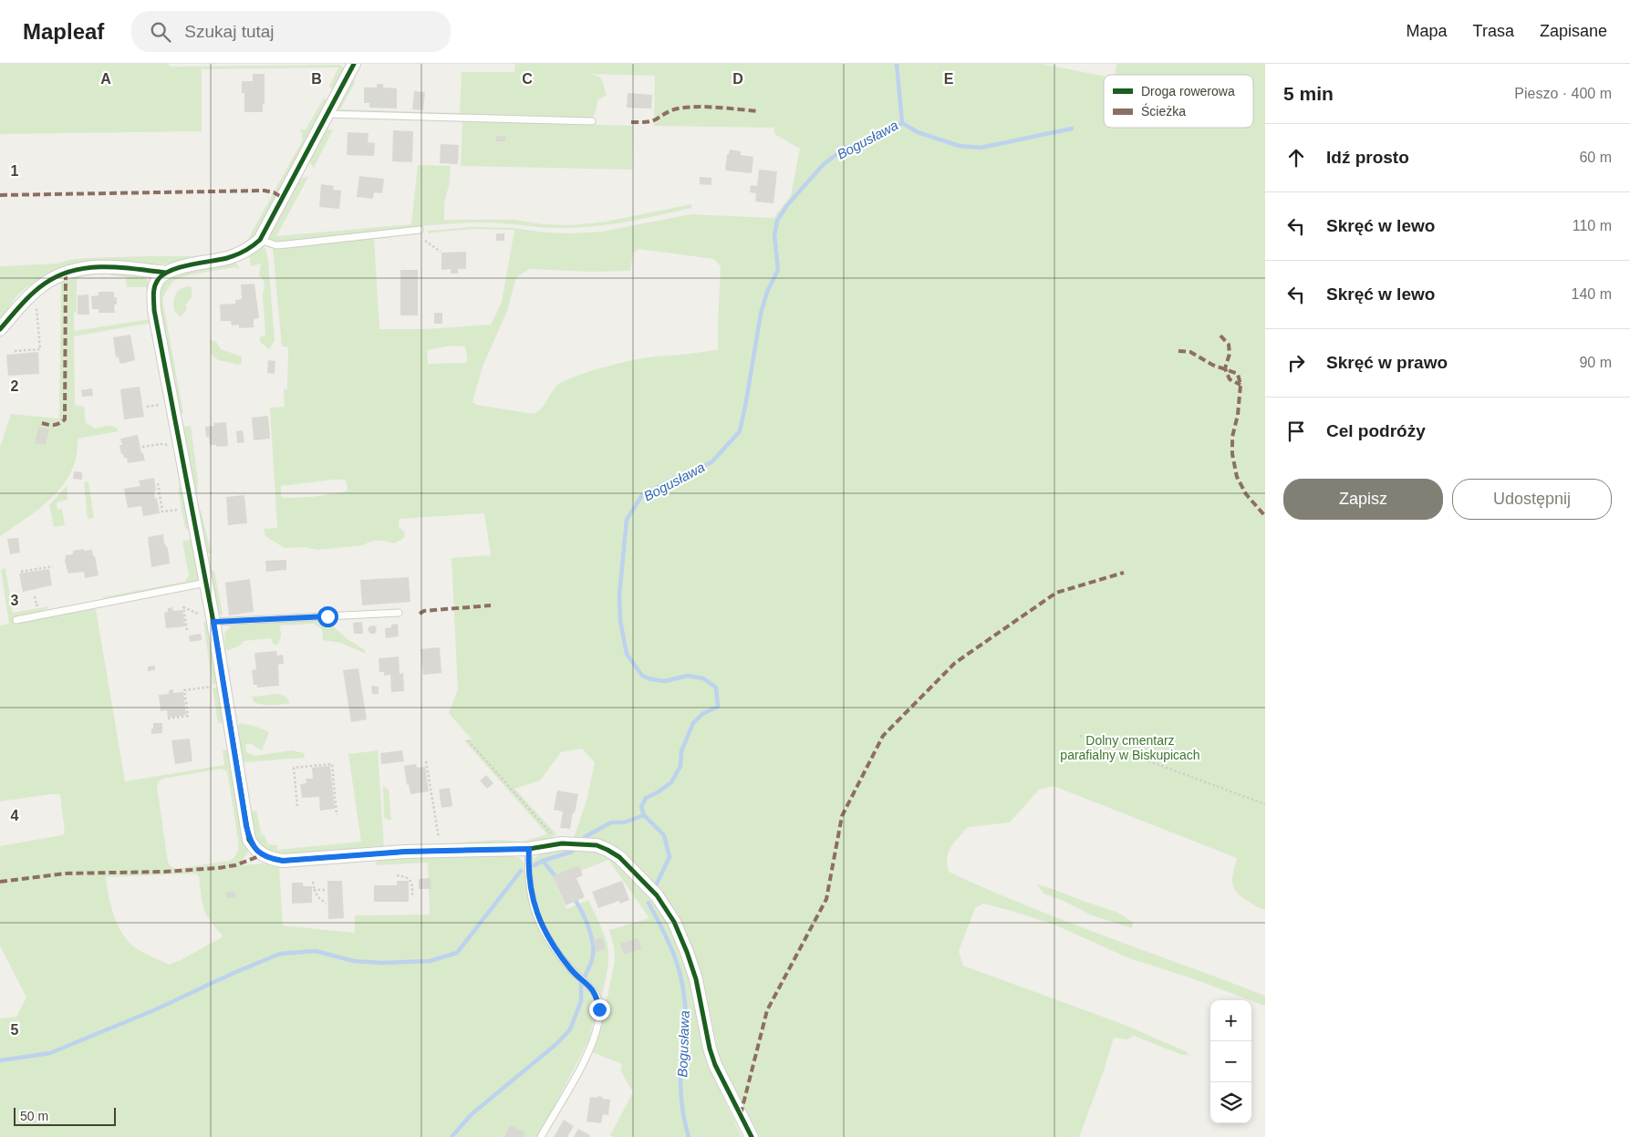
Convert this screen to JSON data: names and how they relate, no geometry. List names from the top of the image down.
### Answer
{
  "water": ["Bogusława"],
  "parks": ["Dolny cmentarz parafialny w Biskupicach"],
  "legend": ["Droga rowerowa", "Ścieżka"],
  "scale_bar": "50 m",
  "page": {
    "header": "Mapleaf",
    "search": "Szukaj tutaj",
    "nav": ["Mapa", "Trasa", "Zapisane"],
    "heading": ["5 min", "Pieszo · 400 m"],
    "list": [
      ["Idź prosto", "60 m"],
      ["Skręć w lewo", "110 m"],
      ["Skręć w lewo", "140 m"],
      ["Skręć w prawo", "90 m"],
      "Cel podróży"
    ],
    "buttons": ["Zapisz", "Udostępnij"],
    "map_buttons": ["+", "−"],
    "scale": "50 m"
  },
  "grid": {
    "columns": [
      "A",
      "B",
      "C",
      "D",
      "E"
    ],
    "rows": [
      "1",
      "2",
      "3",
      "4",
      "5"
    ]
  }
}
